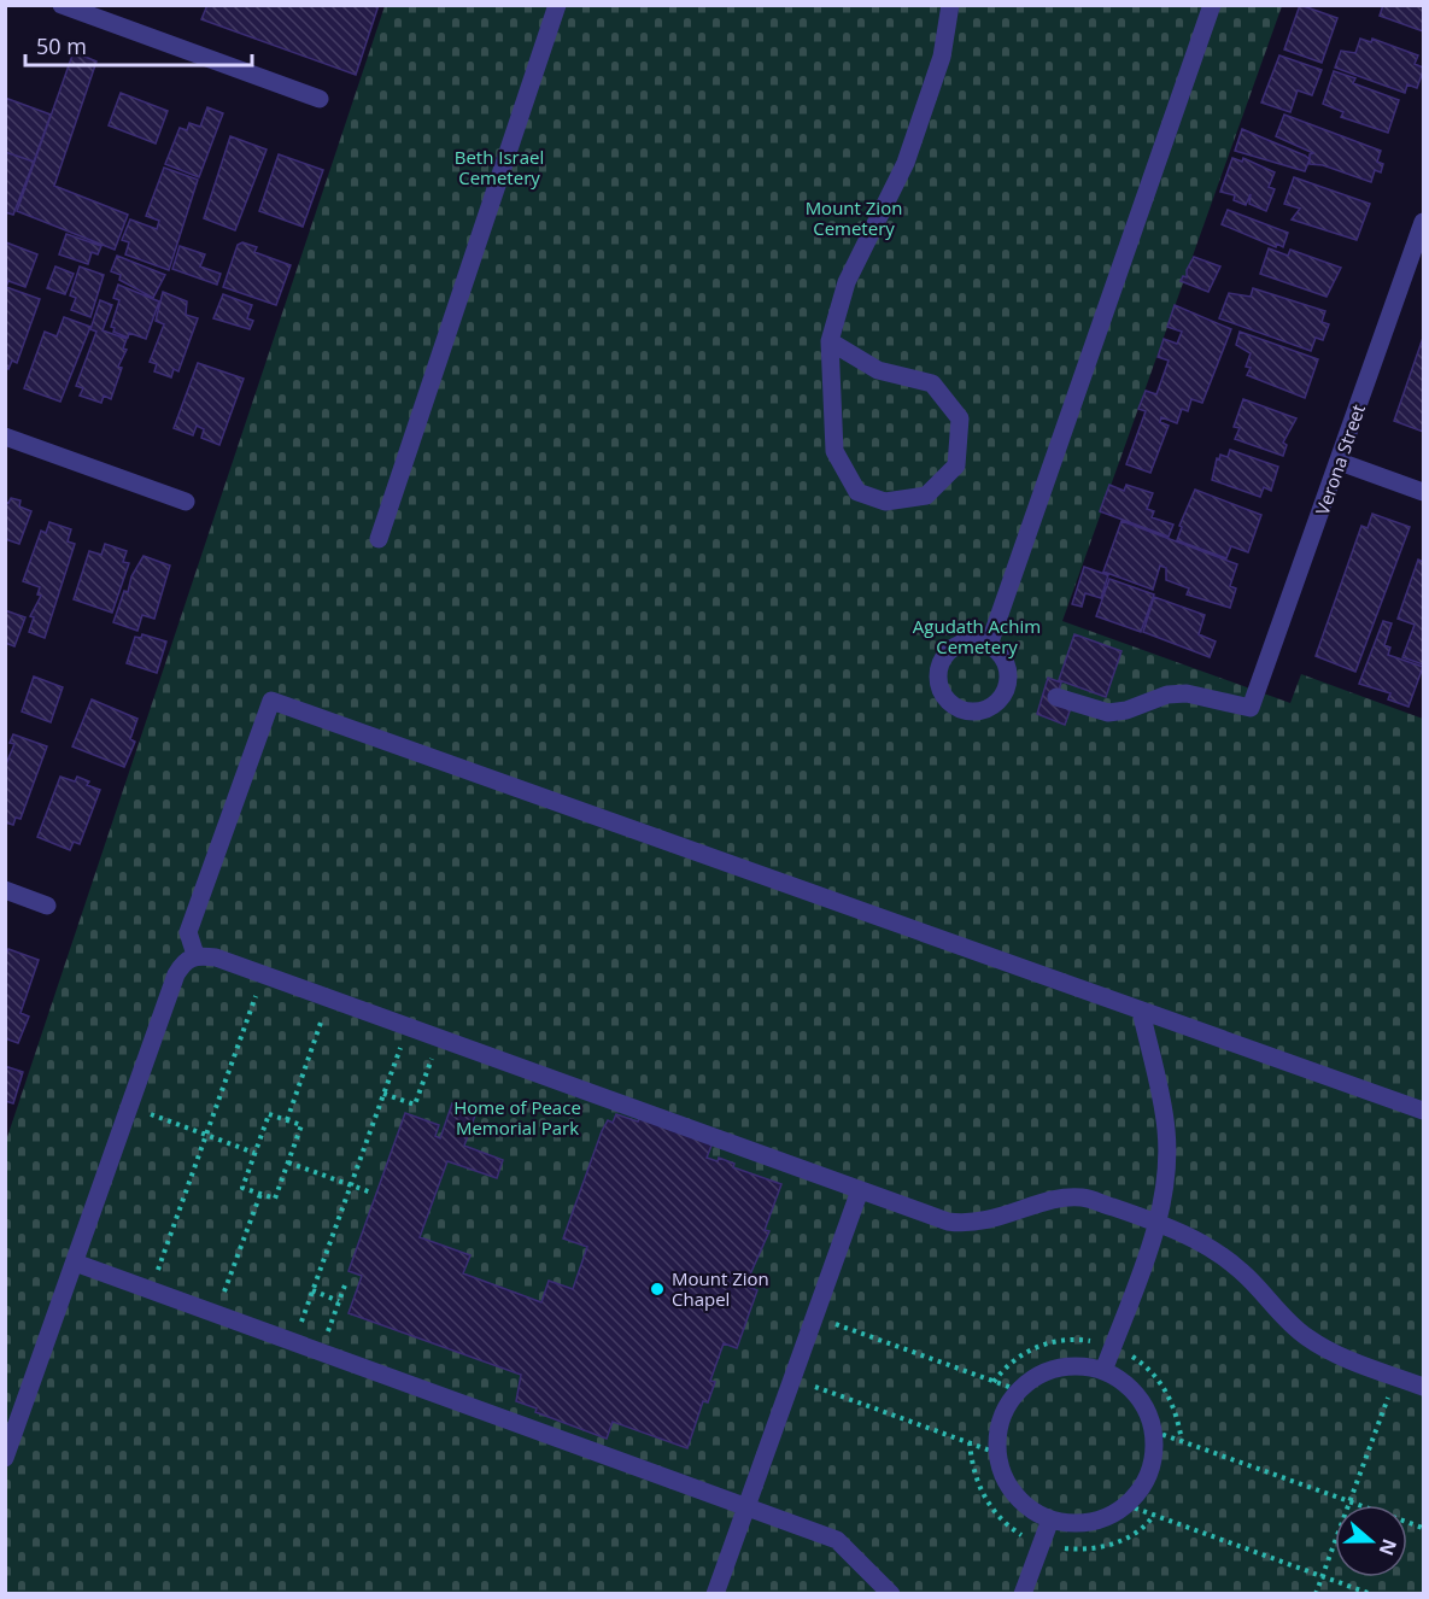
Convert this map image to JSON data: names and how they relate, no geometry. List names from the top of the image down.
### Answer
{
  "streets": {
    "street": ["Verona Street"]
  },
  "parks": [
    "Beth Israel Cemetery",
    "Mount Zion Cemetery",
    "Agudath Achim Cemetery",
    "Home of Peace Memorial Park"
  ],
  "places": ["Mount Zion Chapel"],
  "scale_bar": "50 m",
  "north": "right"
}
